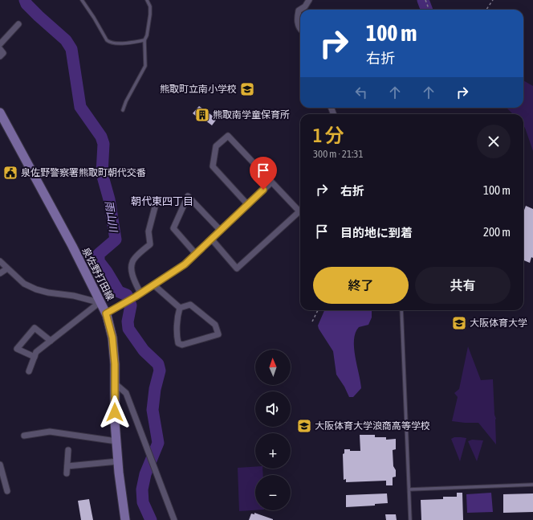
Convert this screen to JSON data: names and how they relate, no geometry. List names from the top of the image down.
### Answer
{
  "streets": {
    "main road": ["泉佐野打田線"]
  },
  "districts": ["朝代東四丁目"],
  "water": ["雨山川"],
  "places": {
    "school or university": ["熊取町立南小学校", "大阪体育大学", "大阪体育大学浪商高等学校"],
    "building": ["熊取南学童保育所"],
    "public building": ["泉佐野警察署熊取町朝代交番"]
  },
  "north": "top",
  "page": {
    "turn": ["100 m", "右折"],
    "heading": ["1 分", "300 m · 21:31"],
    "list": [
      {
        "name": "右折",
        "value": "100 m"
      },
      {
        "name": "目的地に到着",
        "value": "200 m"
      }
    ],
    "buttons": ["終了", "共有"],
    "map_buttons": ["+", "−"]
  }
}
